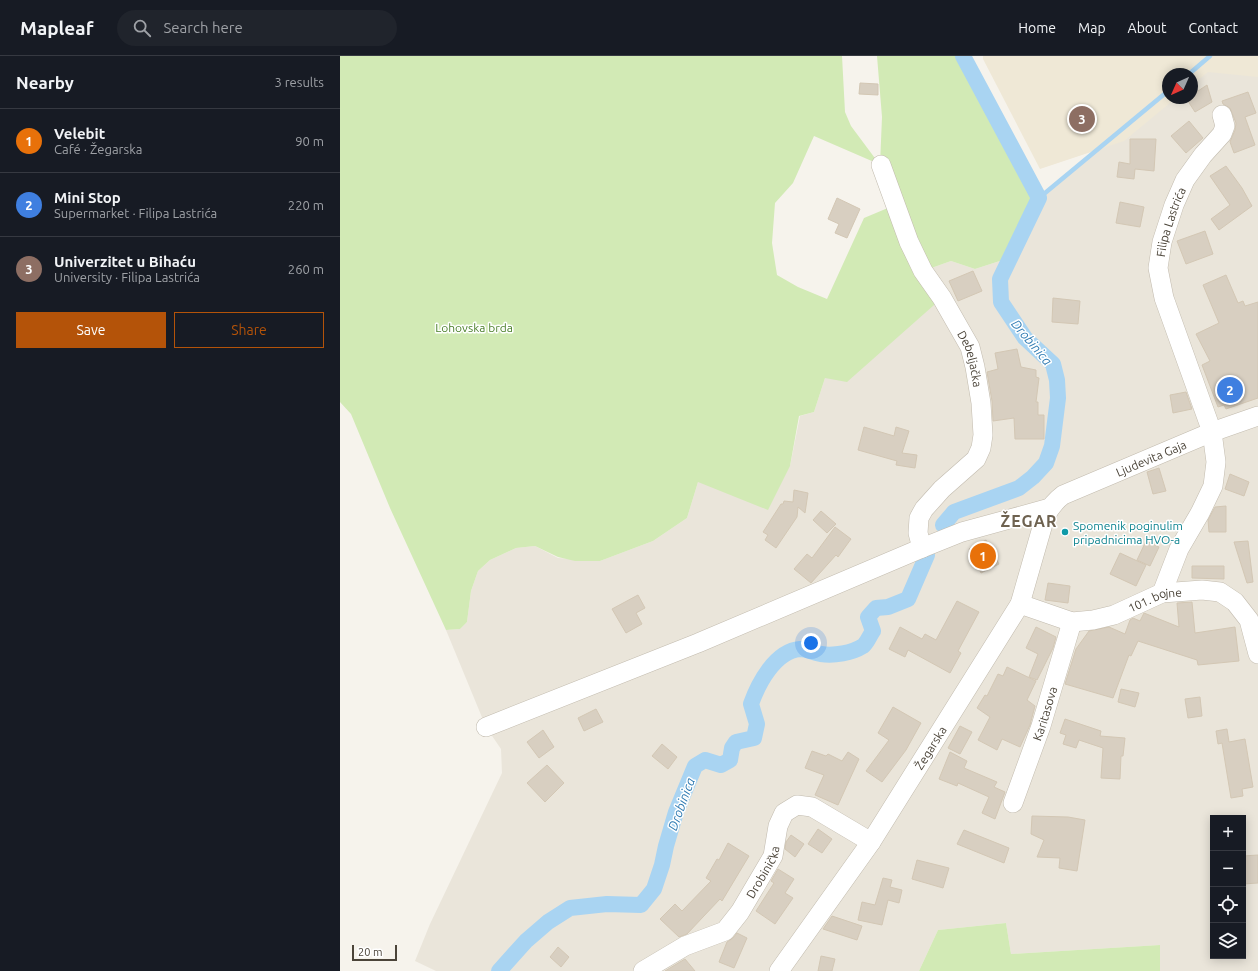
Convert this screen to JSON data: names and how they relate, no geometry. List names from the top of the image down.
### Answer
{
  "streets": {
    "street": [
      "Filipa Lastrića",
      "Debeljačka",
      "Ljudevita Gaja",
      "101. bojne",
      "Karitasova",
      "Žegarska",
      "Drobinička"
    ]
  },
  "crossings": [
    ["Filipa Lastrića", "Ljudevita Gaja"],
    ["Filipa Lastrića", "101. bojne"],
    ["Ljudevita Gaja", "Žegarska"],
    ["101. bojne", "Karitasova"],
    ["101. bojne", "Žegarska"],
    ["Žegarska", "Drobinička"]
  ],
  "districts": ["ŽEGAR"],
  "water": ["Drobinica"],
  "parks": ["Lohovska brda"],
  "places": ["Spomenik poginulim pripadnicima HVO-a"],
  "scale_bar": "20 m",
  "north": "bottom left",
  "page": {
    "header": "Mapleaf",
    "search": "Search here",
    "nav": [
      "Home",
      "Map",
      "About",
      "Contact"
    ],
    "heading": ["Nearby", "3 results"],
    "pins": ["3", "2", "1"],
    "list": [
      {
        "mark": "1",
        "name": "Velebit",
        "note": "Café · Žegarska",
        "value": "90 m"
      },
      {
        "mark": "2",
        "name": "Mini Stop",
        "note": "Supermarket · Filipa Lastrića",
        "value": "220 m"
      },
      {
        "mark": "3",
        "name": "Univerzitet u Bihaću",
        "note": "University · Filipa Lastrića",
        "value": "260 m"
      }
    ],
    "buttons": ["Save", "Share"],
    "map_buttons": ["+", "−"],
    "scale": "20 m"
  }
}
